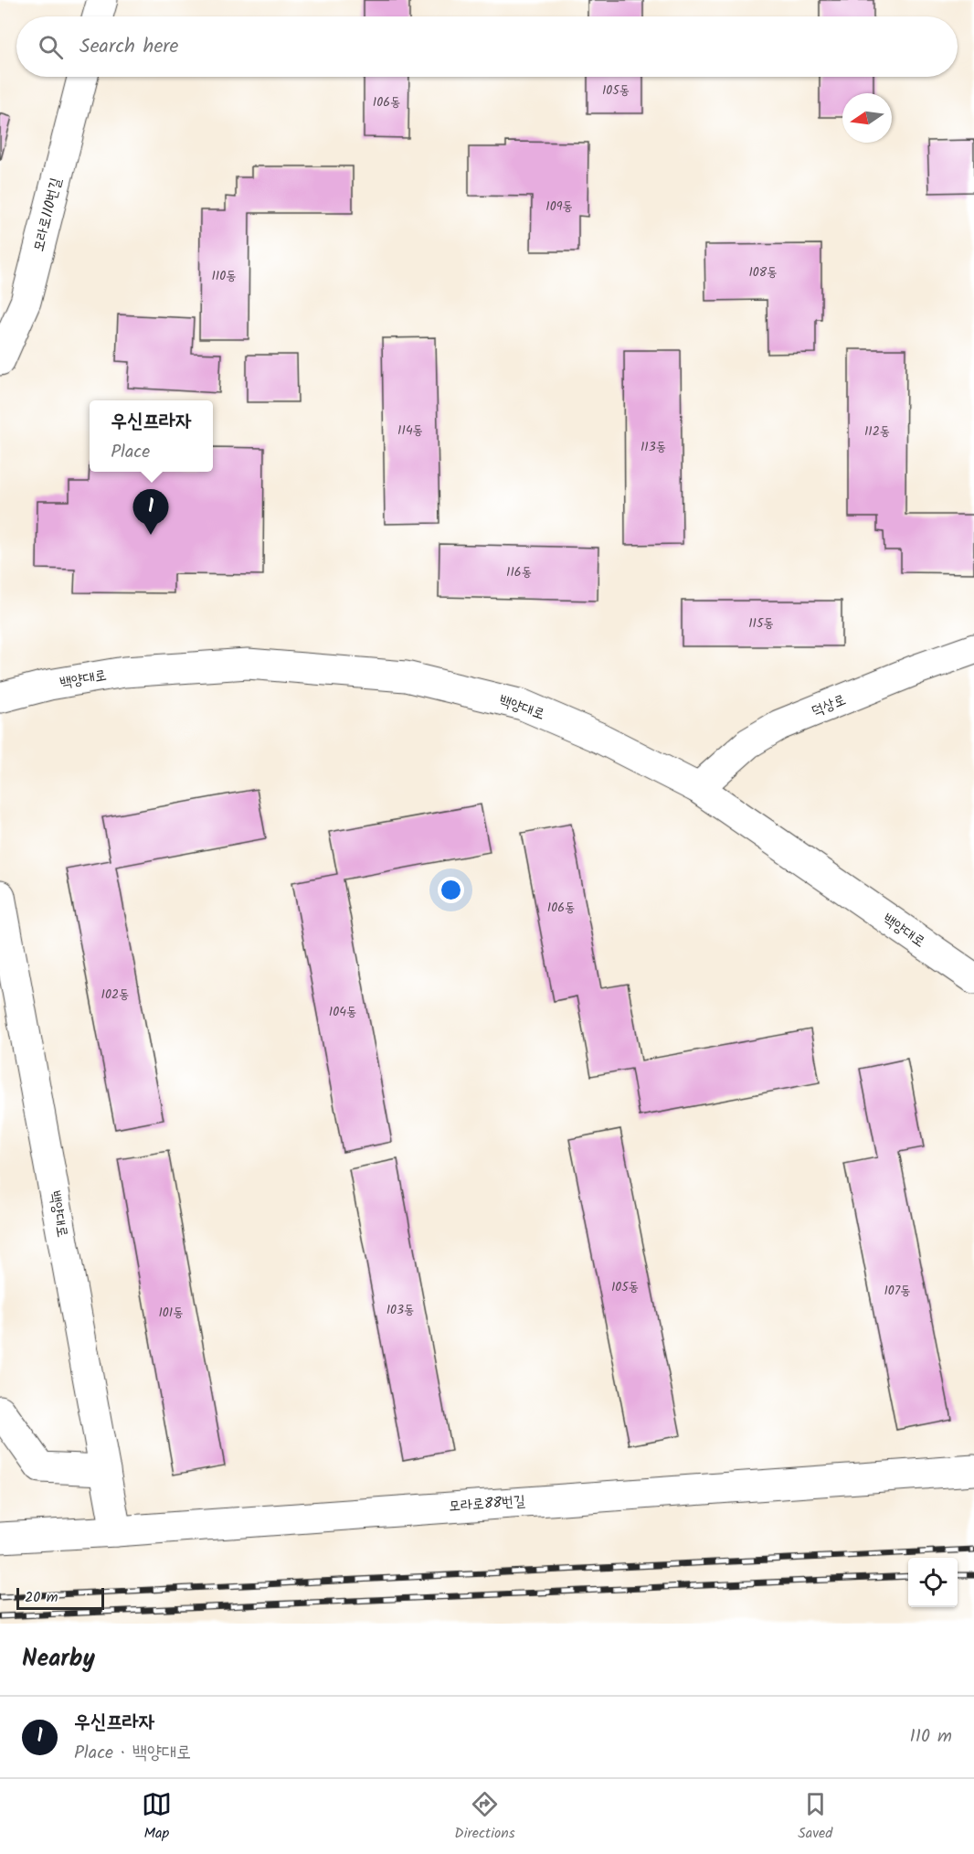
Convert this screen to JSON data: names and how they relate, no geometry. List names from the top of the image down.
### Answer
{
  "streets": {
    "street": [
      "모라로110번길",
      "백양대로",
      "덕상로",
      "모라로88번길"
    ]
  },
  "crossings": [
    ["백양대로", "덕상로"],
    ["백양대로", "모라로88번길"]
  ],
  "house_numbers": [
    "105동",
    "106동",
    "109동",
    "108동",
    "110동",
    "114동",
    "112동",
    "113동",
    "116동",
    "115동",
    "106동",
    "102동",
    "104동",
    "105동",
    "107동",
    "103동",
    "101동"
  ],
  "scale_bar": "20 m",
  "north": "left",
  "page": {
    "search": "Search here",
    "popup": ["우신프라자", "Place"],
    "pins": "1",
    "scale": "20 m",
    "heading": "Nearby",
    "list": [
      {
        "mark": "1",
        "name": "우신프라자",
        "note": "Place · 백양대로",
        "value": "110 m"
      }
    ],
    "nav": ["Map", "Directions", "Saved"]
  }
}
